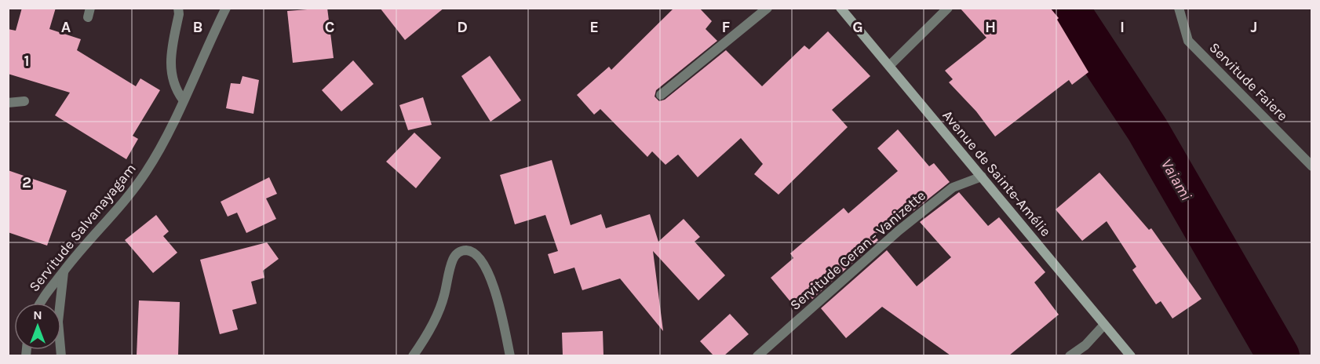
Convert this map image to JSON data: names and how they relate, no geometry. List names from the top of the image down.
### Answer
{
  "streets": {
    "street": [
      "Servitude Faiere",
      "Avenue de Sainte-Amélie",
      "Servitude Salvanayagam",
      "Servitude Ceran - Vanizette"
    ]
  },
  "crossings": [
    ["Avenue de Sainte-Amélie", "Servitude Ceran - Vanizette"]
  ],
  "water": ["Vaiami"],
  "north": "top",
  "grid": {
    "columns": [
      "A",
      "B",
      "C",
      "D",
      "E",
      "F",
      "G",
      "H",
      "I",
      "J"
    ],
    "rows": ["1", "2"]
  }
}
